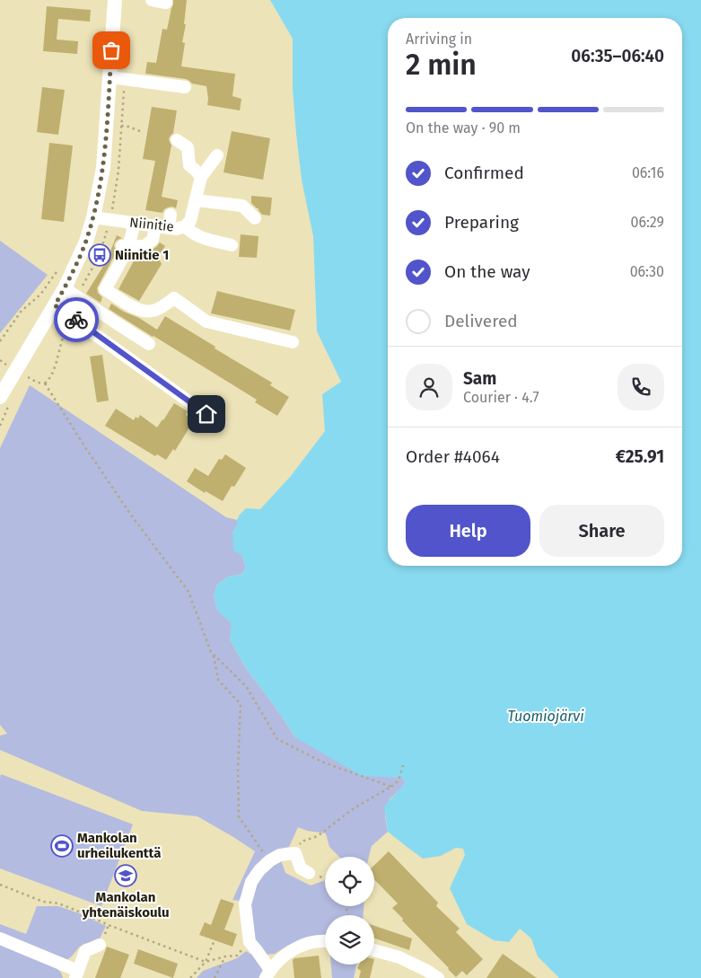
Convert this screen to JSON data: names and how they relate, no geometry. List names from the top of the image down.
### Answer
{
  "streets": {
    "street": ["Niinitie"]
  },
  "water": ["Tuomiojärvi"],
  "places": {
    "bus stop": ["Niinitie 1"],
    "sports": ["Mankolan urheilukenttä"],
    "school or university": ["Mankolan yhtenäiskoulu"]
  },
  "page": {
    "heading": ["2 min", "Arriving in", "06:35–06:40"],
    "panel": [
      "Sam",
      "Courier · 4.7",
      "Order #4064",
      "€25.91"
    ],
    "bar": "On the way · 90 m",
    "list": [
      ["Confirmed", "06:16"],
      ["Preparing", "06:29"],
      ["On the way", "06:30"],
      "Delivered"
    ],
    "buttons": ["Help", "Share"]
  }
}
